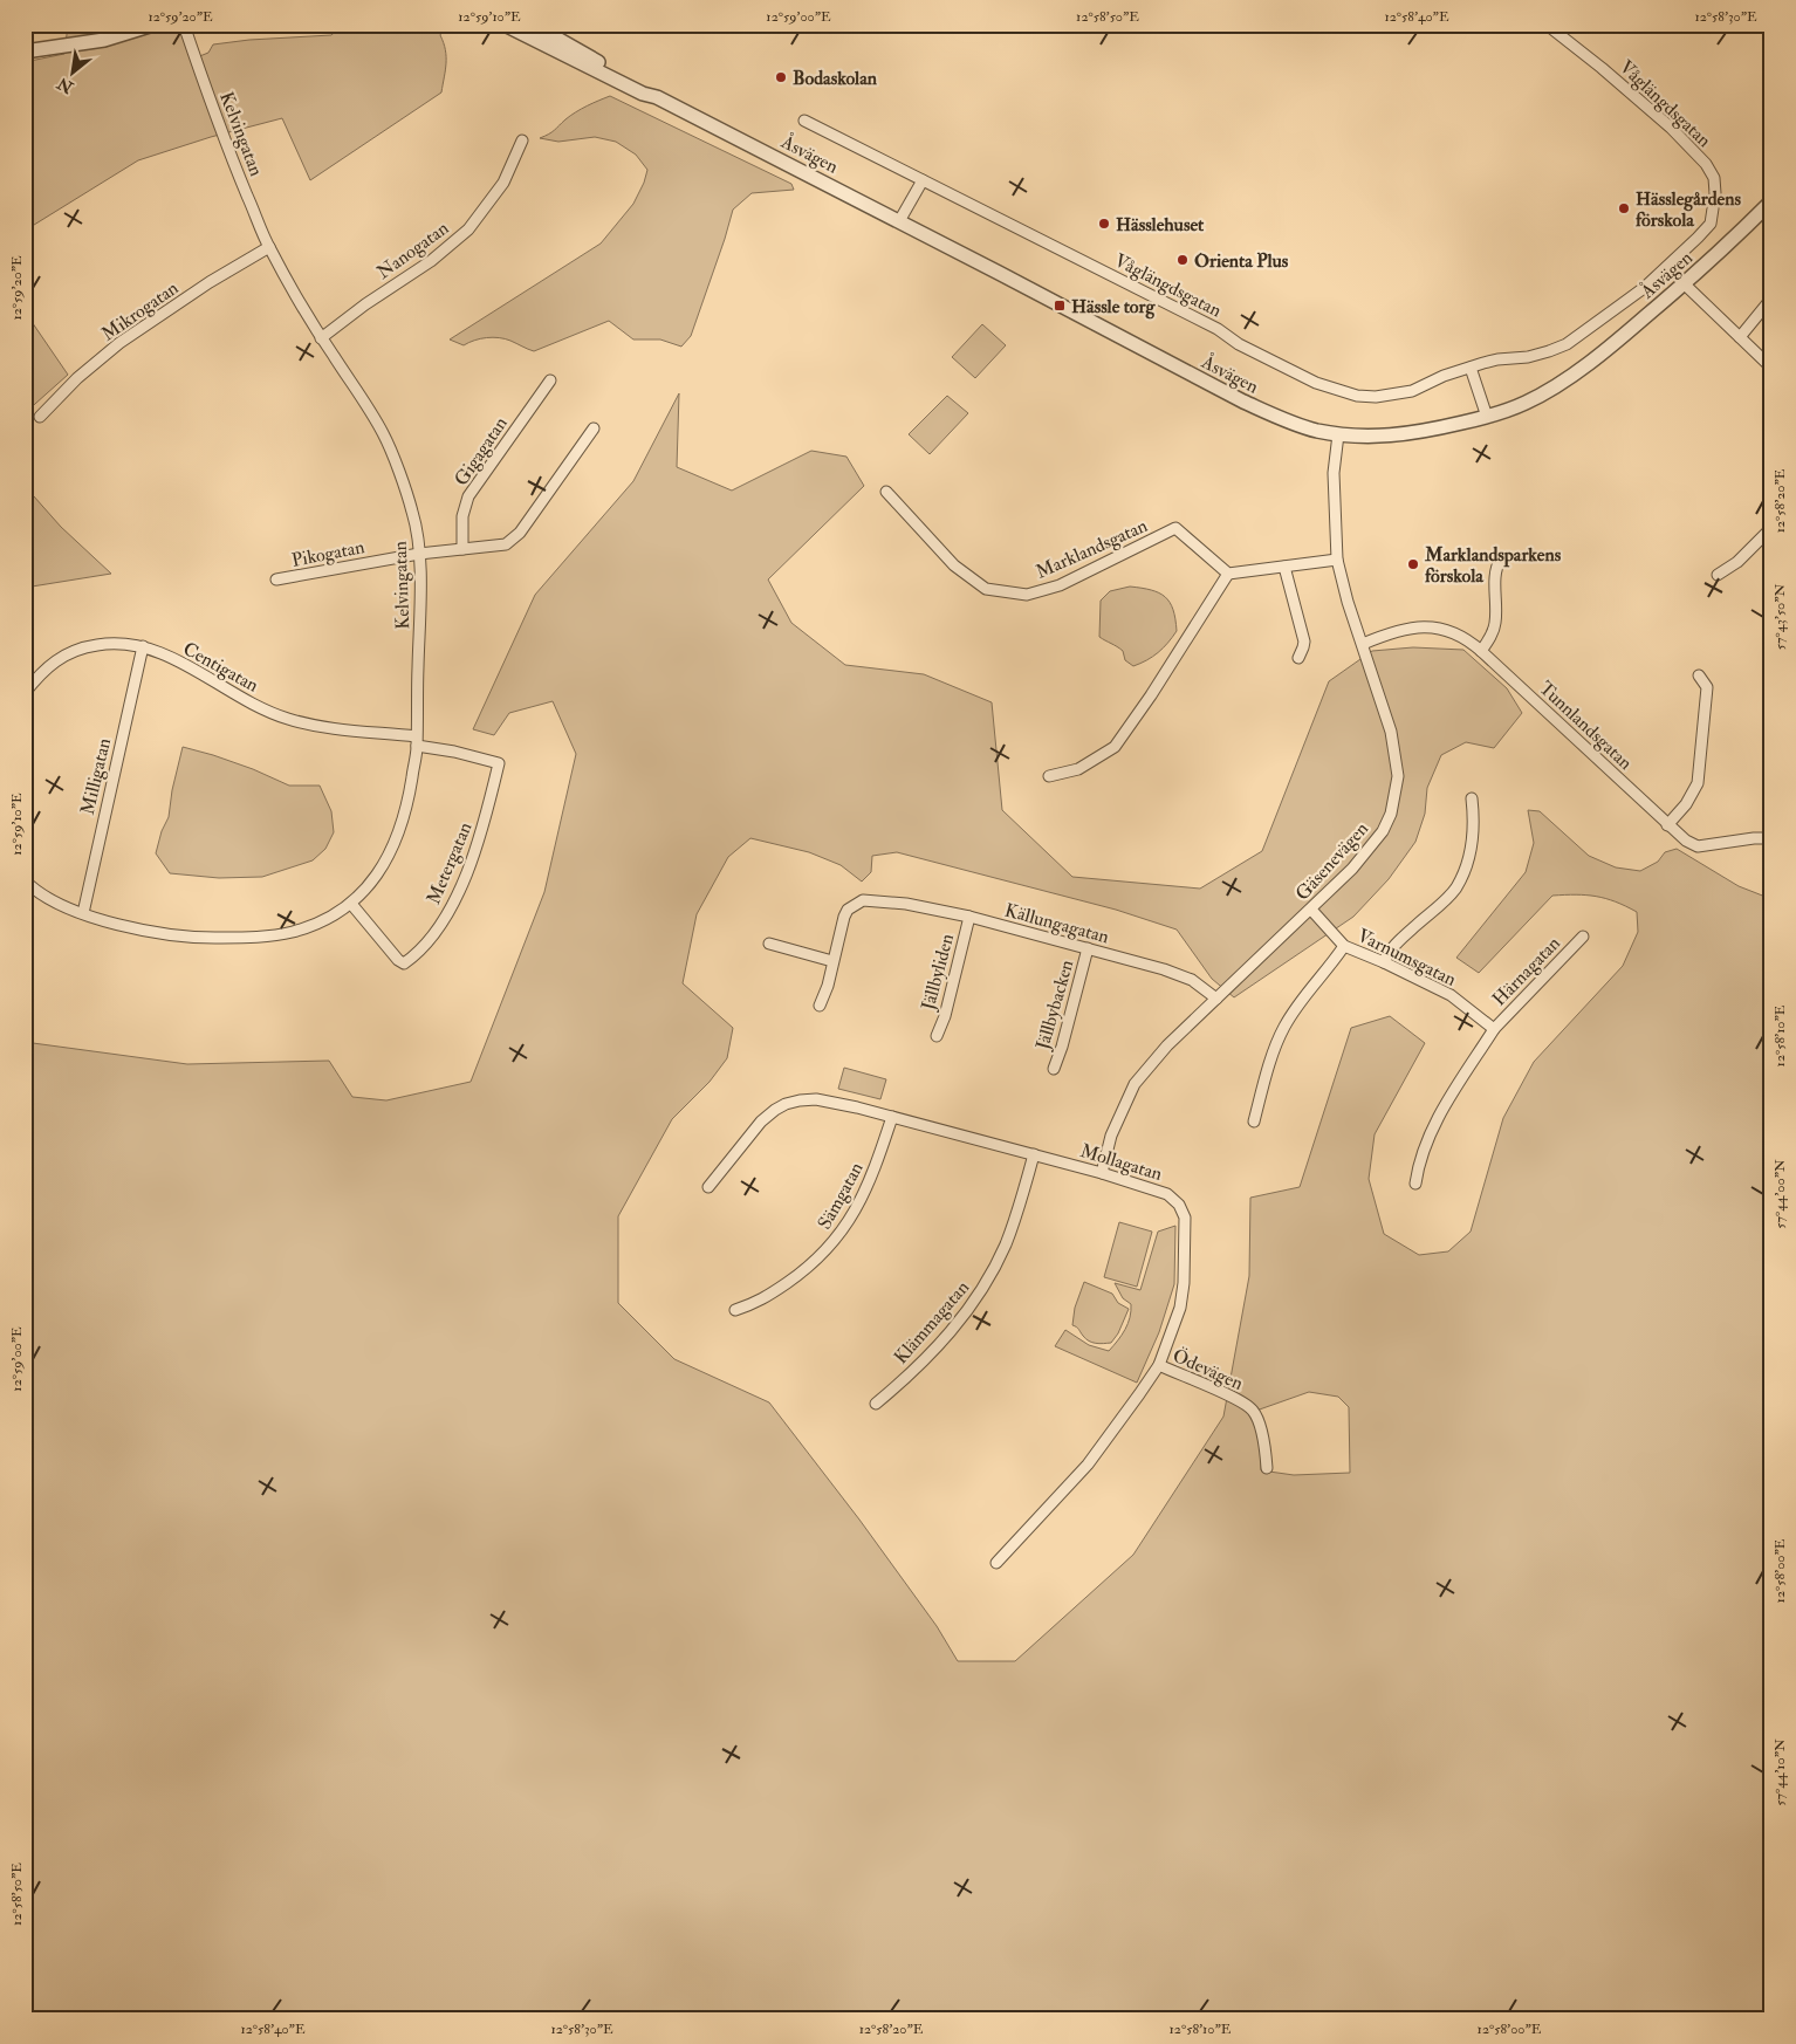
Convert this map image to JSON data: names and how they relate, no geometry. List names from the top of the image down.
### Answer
{
  "streets": {
    "street": [
      "Våglängdsgatan",
      "Kelvingatan",
      "Åsvägen",
      "Nanogatan",
      "Mikrogatan",
      "Gigagatan",
      "Marklandsgatan",
      "Pikogatan",
      "Centigatan",
      "Tunnlandsgatan",
      "Milligatan",
      "Gäsenevägen",
      "Metergatan",
      "Källungagatan",
      "Varnumsgatan",
      "Härnagatan",
      "Jällbyliden",
      "Jällbybacken",
      "Mollagatan",
      "Sämgatan",
      "Klämmagatan",
      "Ödevägen"
    ]
  },
  "crossings": [
    ["Kelvingatan", "Nanogatan"],
    ["Kelvingatan", "Mikrogatan"],
    ["Kelvingatan", "Pikogatan"],
    ["Kelvingatan", "Centigatan"],
    ["Kelvingatan", "Milligatan"],
    ["Kelvingatan", "Metergatan"],
    ["Åsvägen", "Gäsenevägen"],
    ["Gigagatan", "Pikogatan"],
    ["Centigatan", "Milligatan"],
    ["Centigatan", "Metergatan"],
    ["Tunnlandsgatan", "Gäsenevägen"],
    ["Gäsenevägen", "Källungagatan"],
    ["Gäsenevägen", "Varnumsgatan"],
    ["Gäsenevägen", "Mollagatan"],
    ["Källungagatan", "Jällbyliden"],
    ["Källungagatan", "Jällbybacken"],
    ["Varnumsgatan", "Härnagatan"],
    ["Mollagatan", "Sämgatan"],
    ["Mollagatan", "Klämmagatan"],
    ["Mollagatan", "Ödevägen"]
  ],
  "places": {
    "other": [
      "Bodaskolan",
      "Hässlegårdens förskola",
      "Hässlehuset",
      "Orienta Plus",
      "Marklandsparkens förskola"
    ],
    "transit": ["Hässle torg"]
  },
  "north": "bottom left",
  "coordinates": [
    "12°59'20\"E",
    "12°59'10\"E",
    "12°59'00\"E",
    "12°58'50\"E",
    "12°58'40\"E",
    "12°58'30\"E",
    "12°58'20\"E",
    "57°43'50\"N",
    "12°58'10\"E",
    "57°44'00\"N",
    "12°58'00\"E",
    "57°44'10\"N"
  ]
}
